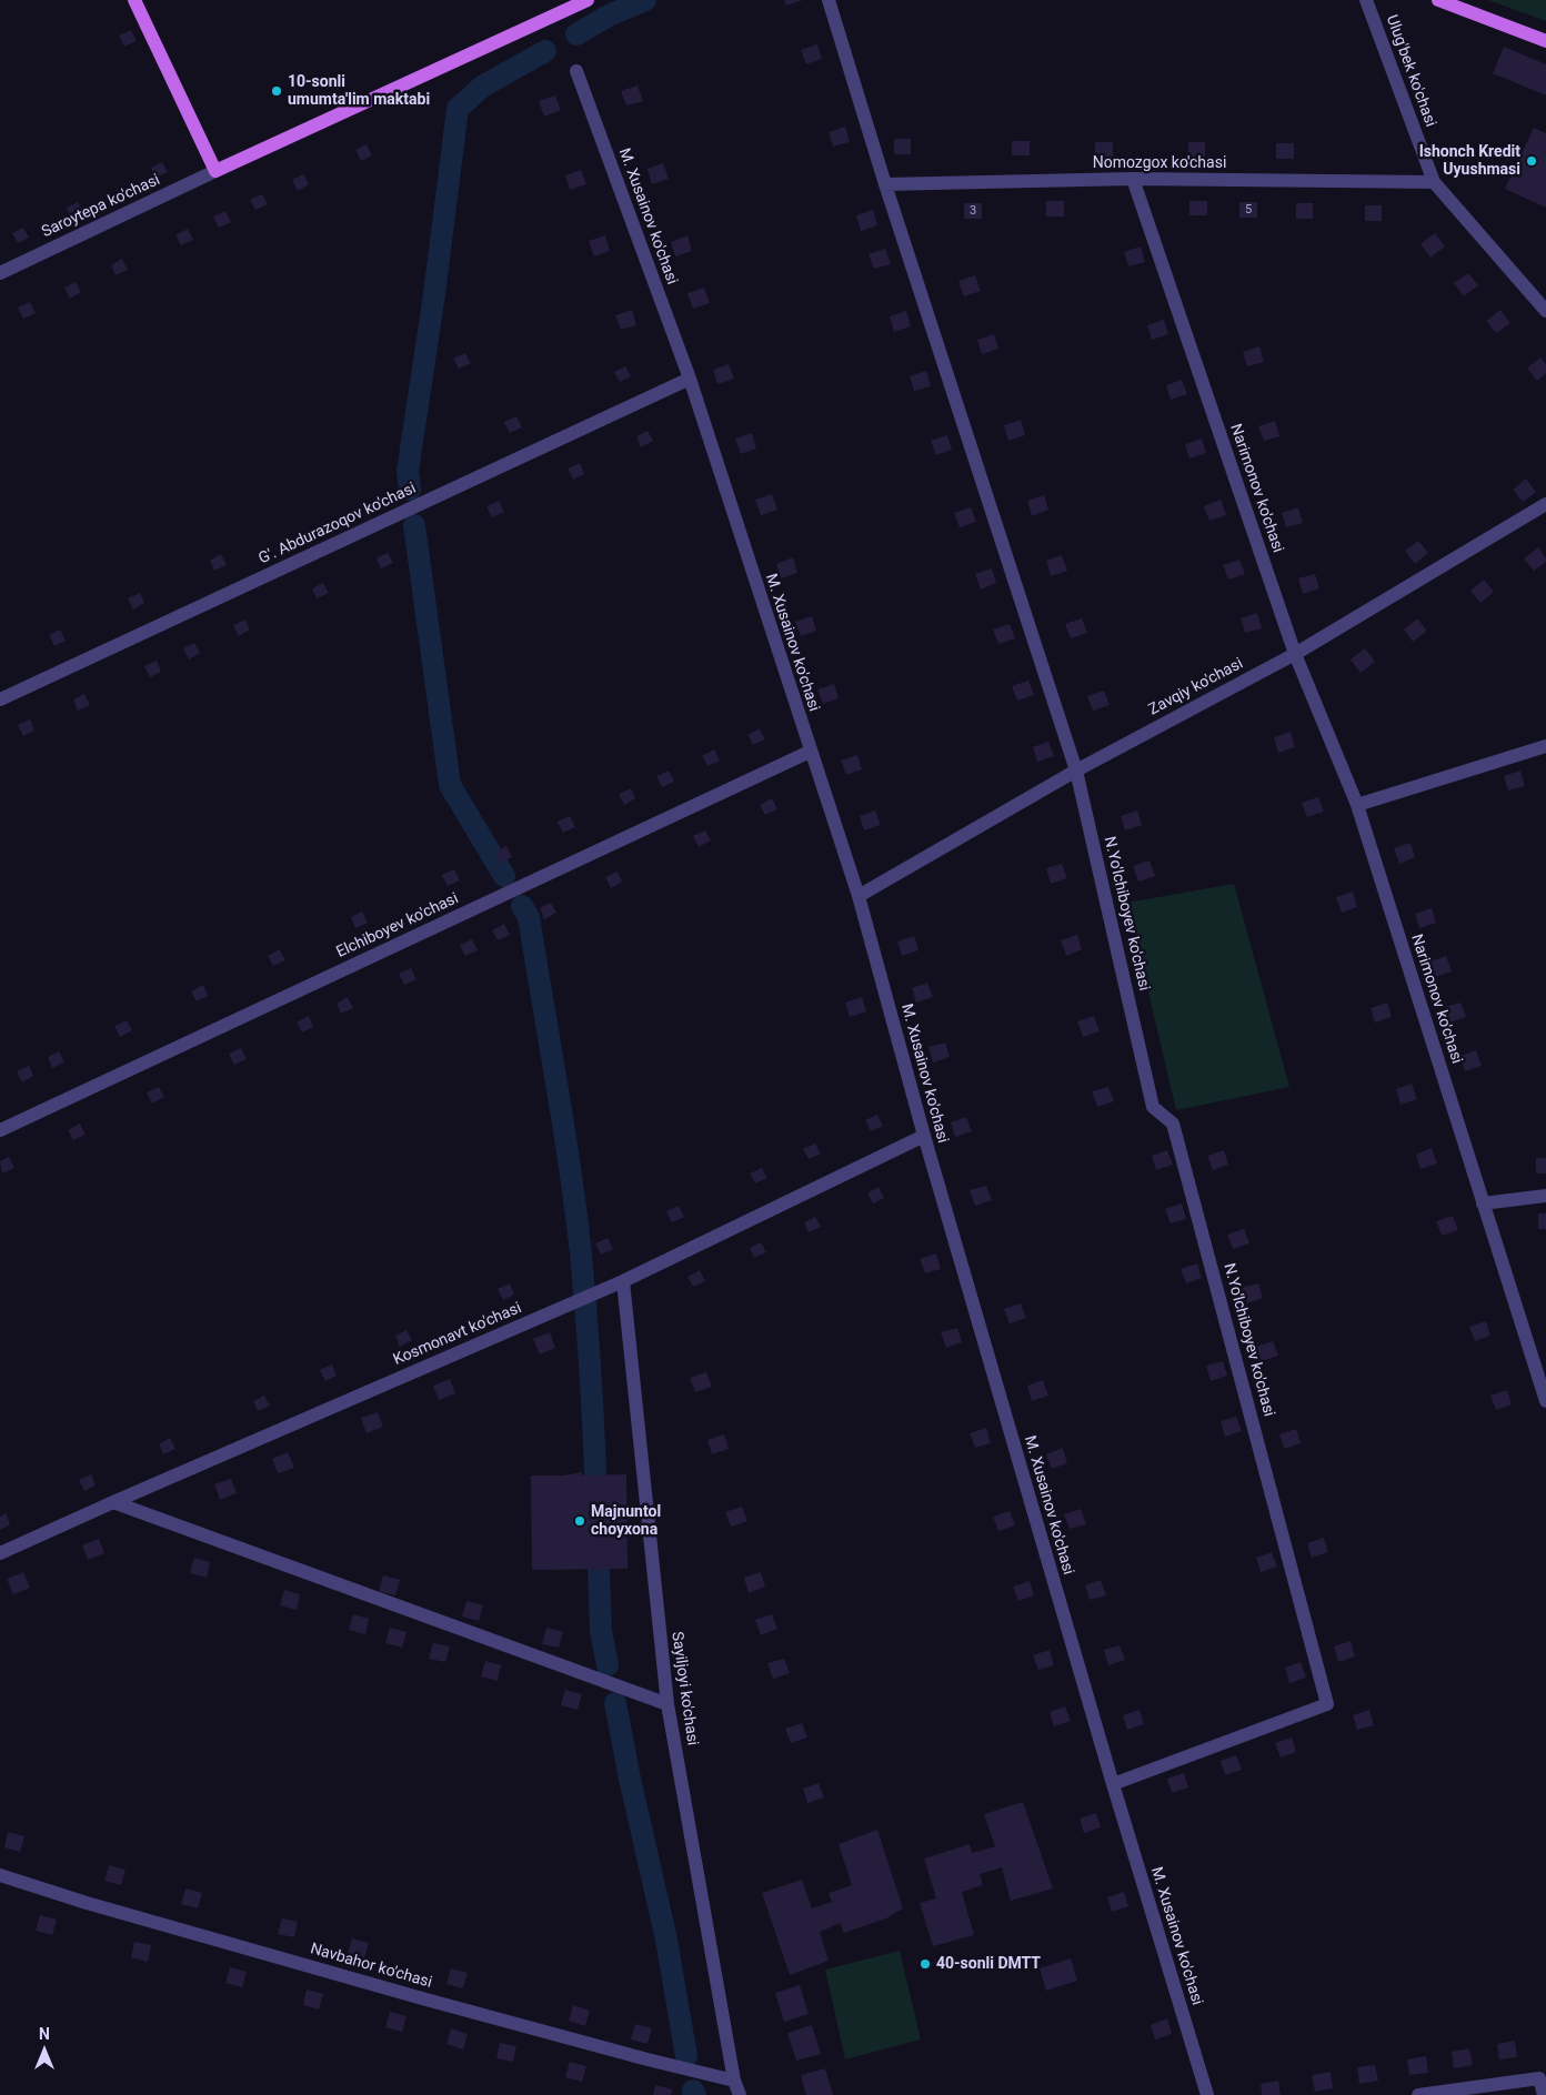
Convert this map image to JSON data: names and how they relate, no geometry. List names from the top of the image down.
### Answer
{
  "streets": {
    "street": [
      "Ulug'bek ko'chasi",
      "Nomozgox ko'chasi",
      "Saroytepa ko'chasi",
      "M. Xusainov ko'chasi",
      "Narimonov ko'chasi",
      "G'. Abdurazoqov ko'chasi",
      "Zavqiy ko'chasi",
      "N.Yo'lchiboyev ko'chasi",
      "Elchiboyev ko'chasi",
      "Kosmonavt ko'chasi",
      "Sayiljoyi ko'chasi",
      "Navbahor ko'chasi"
    ]
  },
  "crossings": [
    ["Ulug'bek ko'chasi", "Nomozgox ko'chasi"],
    ["Nomozgox ko'chasi", "Narimonov ko'chasi"],
    ["M. Xusainov ko'chasi", "G'. Abdurazoqov ko'chasi"],
    ["M. Xusainov ko'chasi", "Zavqiy ko'chasi"],
    ["M. Xusainov ko'chasi", "N.Yo'lchiboyev ko'chasi"],
    ["M. Xusainov ko'chasi", "Elchiboyev ko'chasi"],
    ["M. Xusainov ko'chasi", "Kosmonavt ko'chasi"],
    ["Narimonov ko'chasi", "Zavqiy ko'chasi"],
    ["Zavqiy ko'chasi", "N.Yo'lchiboyev ko'chasi"],
    ["Kosmonavt ko'chasi", "Sayiljoyi ko'chasi"],
    ["Sayiljoyi ko'chasi", "Navbahor ko'chasi"]
  ],
  "places": [
    "10-sonli umumta'lim maktabi",
    "Ishonch Kredit Uyushmasi",
    "Majnuntol choyxona",
    "40-sonli DMTT"
  ],
  "house_numbers": ["5", "3"],
  "north": "top"
}
